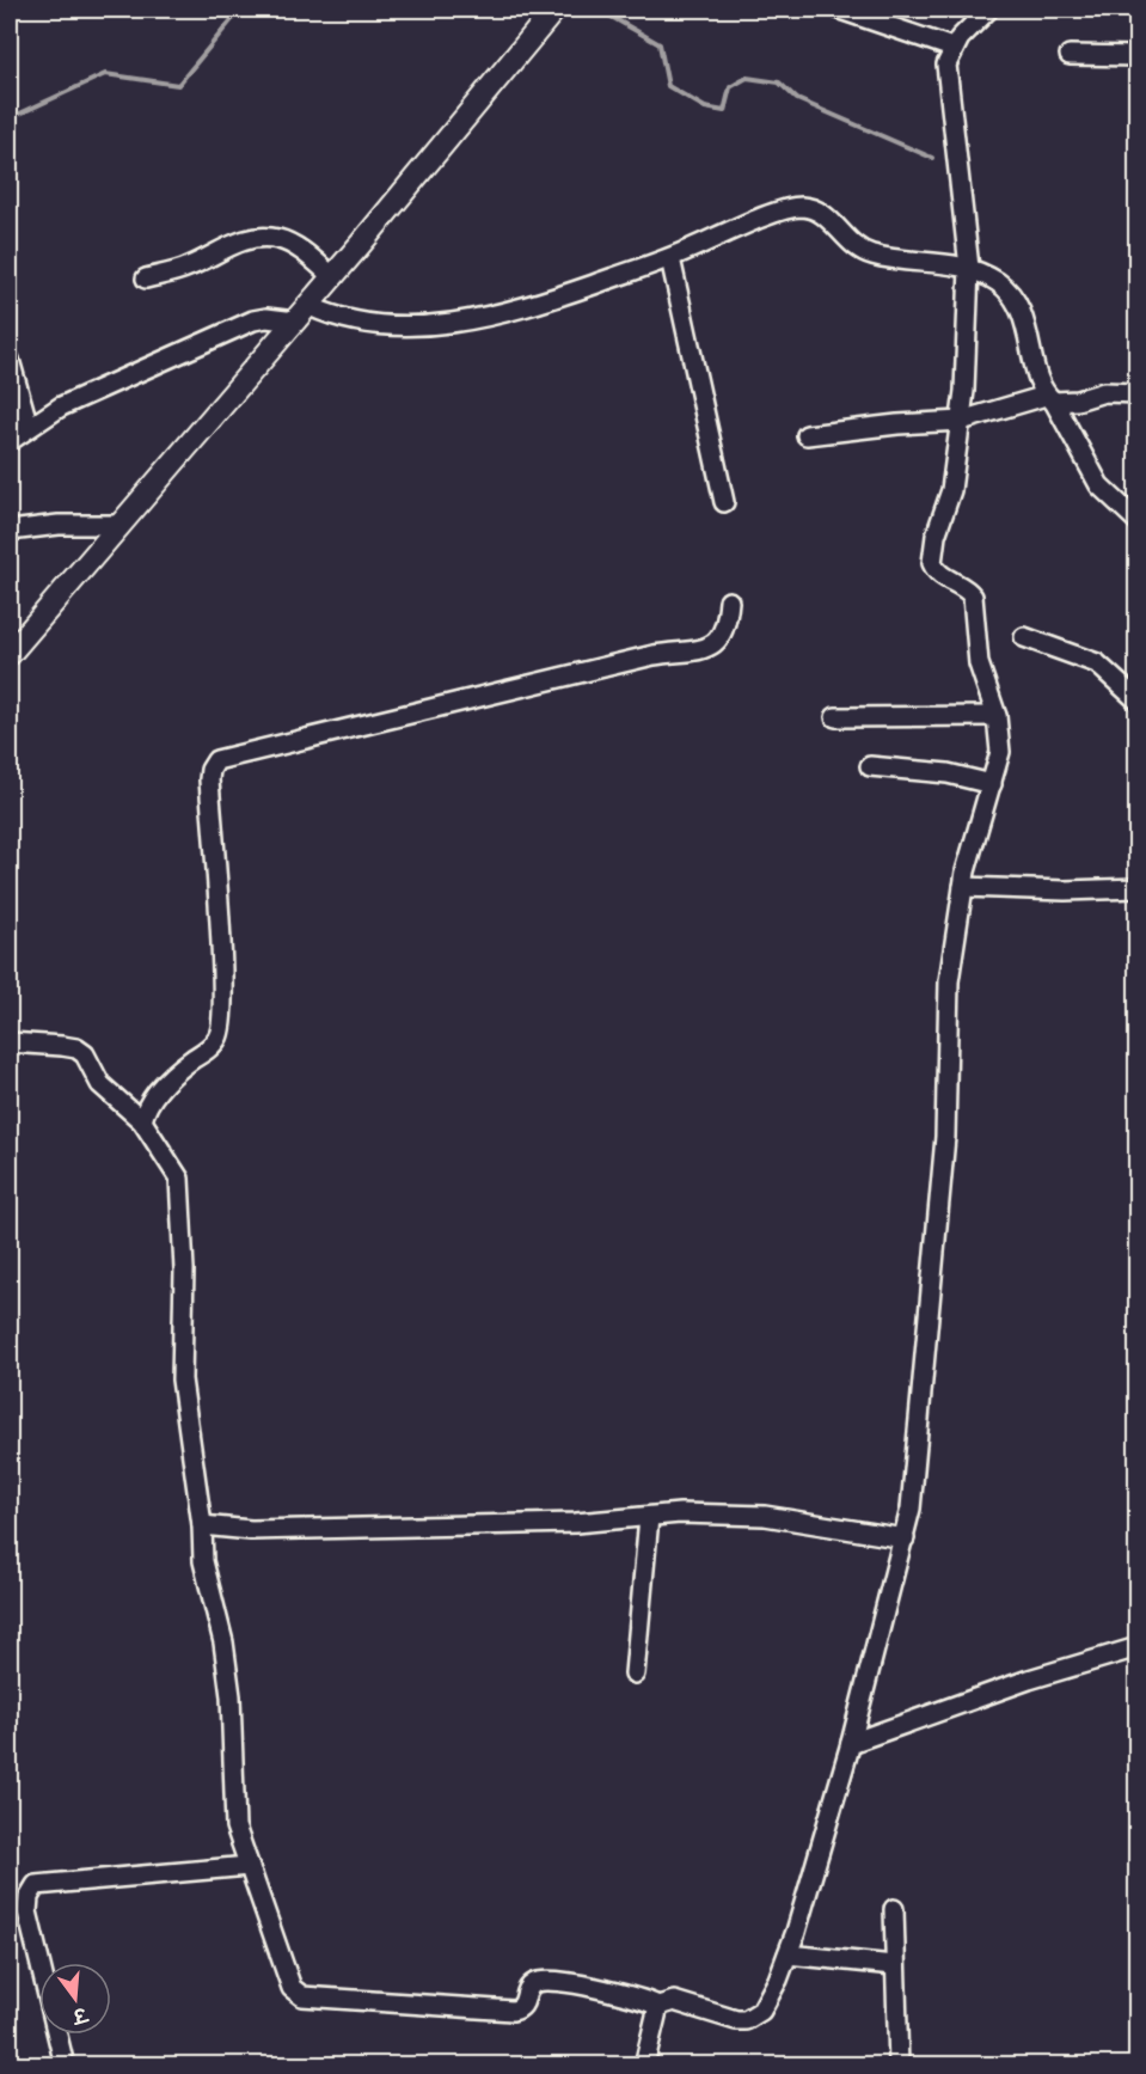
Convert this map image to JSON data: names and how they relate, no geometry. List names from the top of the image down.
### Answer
{
  "north": "bottom"
}
